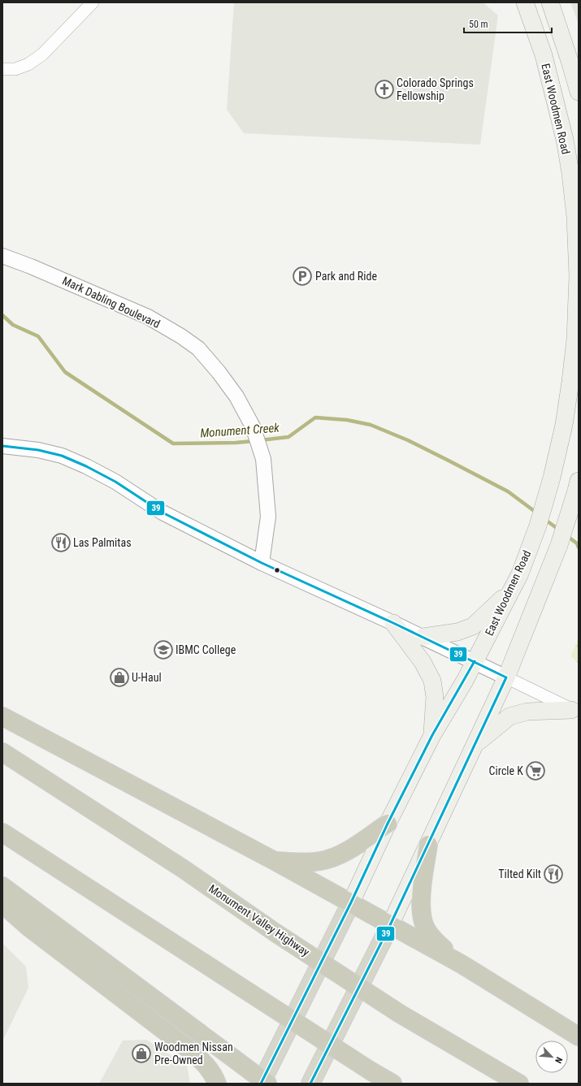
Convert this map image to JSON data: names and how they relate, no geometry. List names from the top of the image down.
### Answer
{
  "streets": {
    "highway": ["East Woodmen Road", "Monument Valley Highway"],
    "street": ["Mark Dabling Boulevard"]
  },
  "water": ["Monument Creek"],
  "places": {
    "church": ["Colorado Springs Fellowship"],
    "parking": ["Park and Ride"],
    "restaurant": ["Las Palmitas", "Tilted Kilt"],
    "school or university": ["IBMC College"],
    "shop": ["U-Haul", "Woodmen Nissan Pre-Owned"],
    "supermarket": ["Circle K"]
  },
  "lines": ["transit line 39"],
  "scale_bar": "50 m",
  "north": "bottom right"
}
